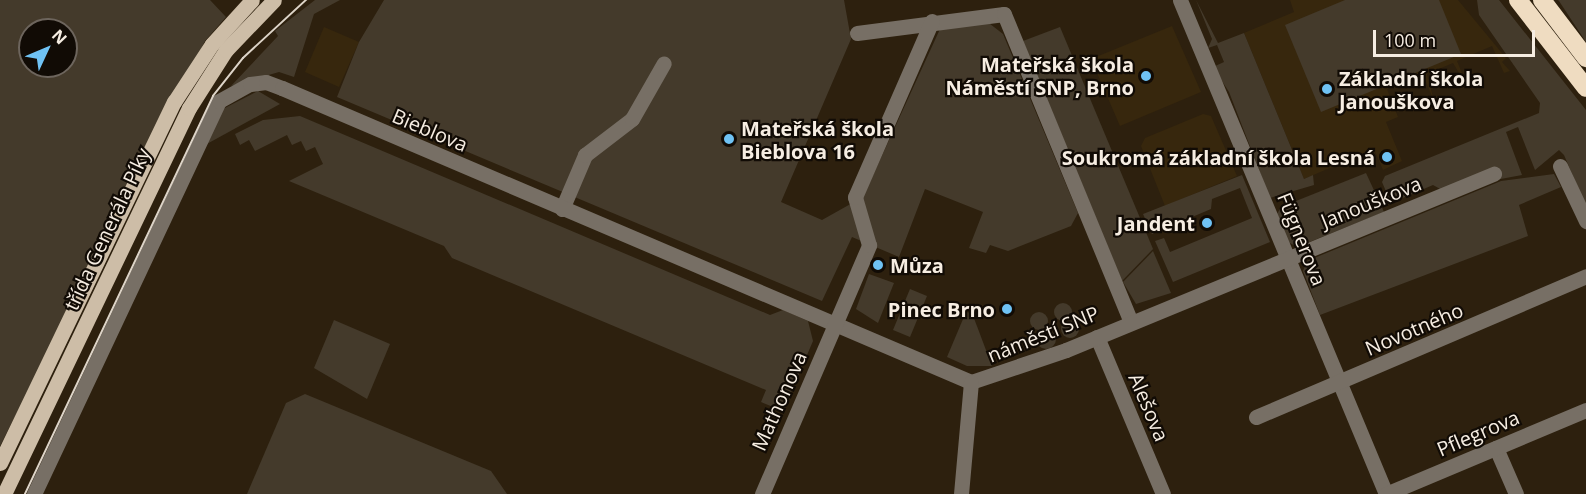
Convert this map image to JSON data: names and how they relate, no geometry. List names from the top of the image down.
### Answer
{
  "streets": {
    "main road": ["třída Generála Píky"],
    "street": [
      "Bieblova",
      "Janouškova",
      "Fügnerova",
      "Novotného",
      "náměstí SNP",
      "Mathonova",
      "Alešova",
      "Pflegrova"
    ]
  },
  "crossings": [
    ["Bieblova", "náměstí SNP"],
    ["Bieblova", "Mathonova"],
    ["Janouškova", "Fügnerova"],
    ["Janouškova", "náměstí SNP"],
    ["Fügnerova", "Novotného"],
    ["Fügnerova", "Pflegrova"],
    ["náměstí SNP", "Mathonova"],
    ["náměstí SNP", "Alešova"]
  ],
  "places": [
    "Mateřská škola Náměstí SNP, Brno",
    "Základní škola Janouškova",
    "Mateřská škola Bieblova 16",
    "Soukromá základní škola Lesná",
    "Jandent",
    "Můza",
    "Pinec Brno"
  ],
  "scale_bar": "100 m",
  "north": "top right"
}
